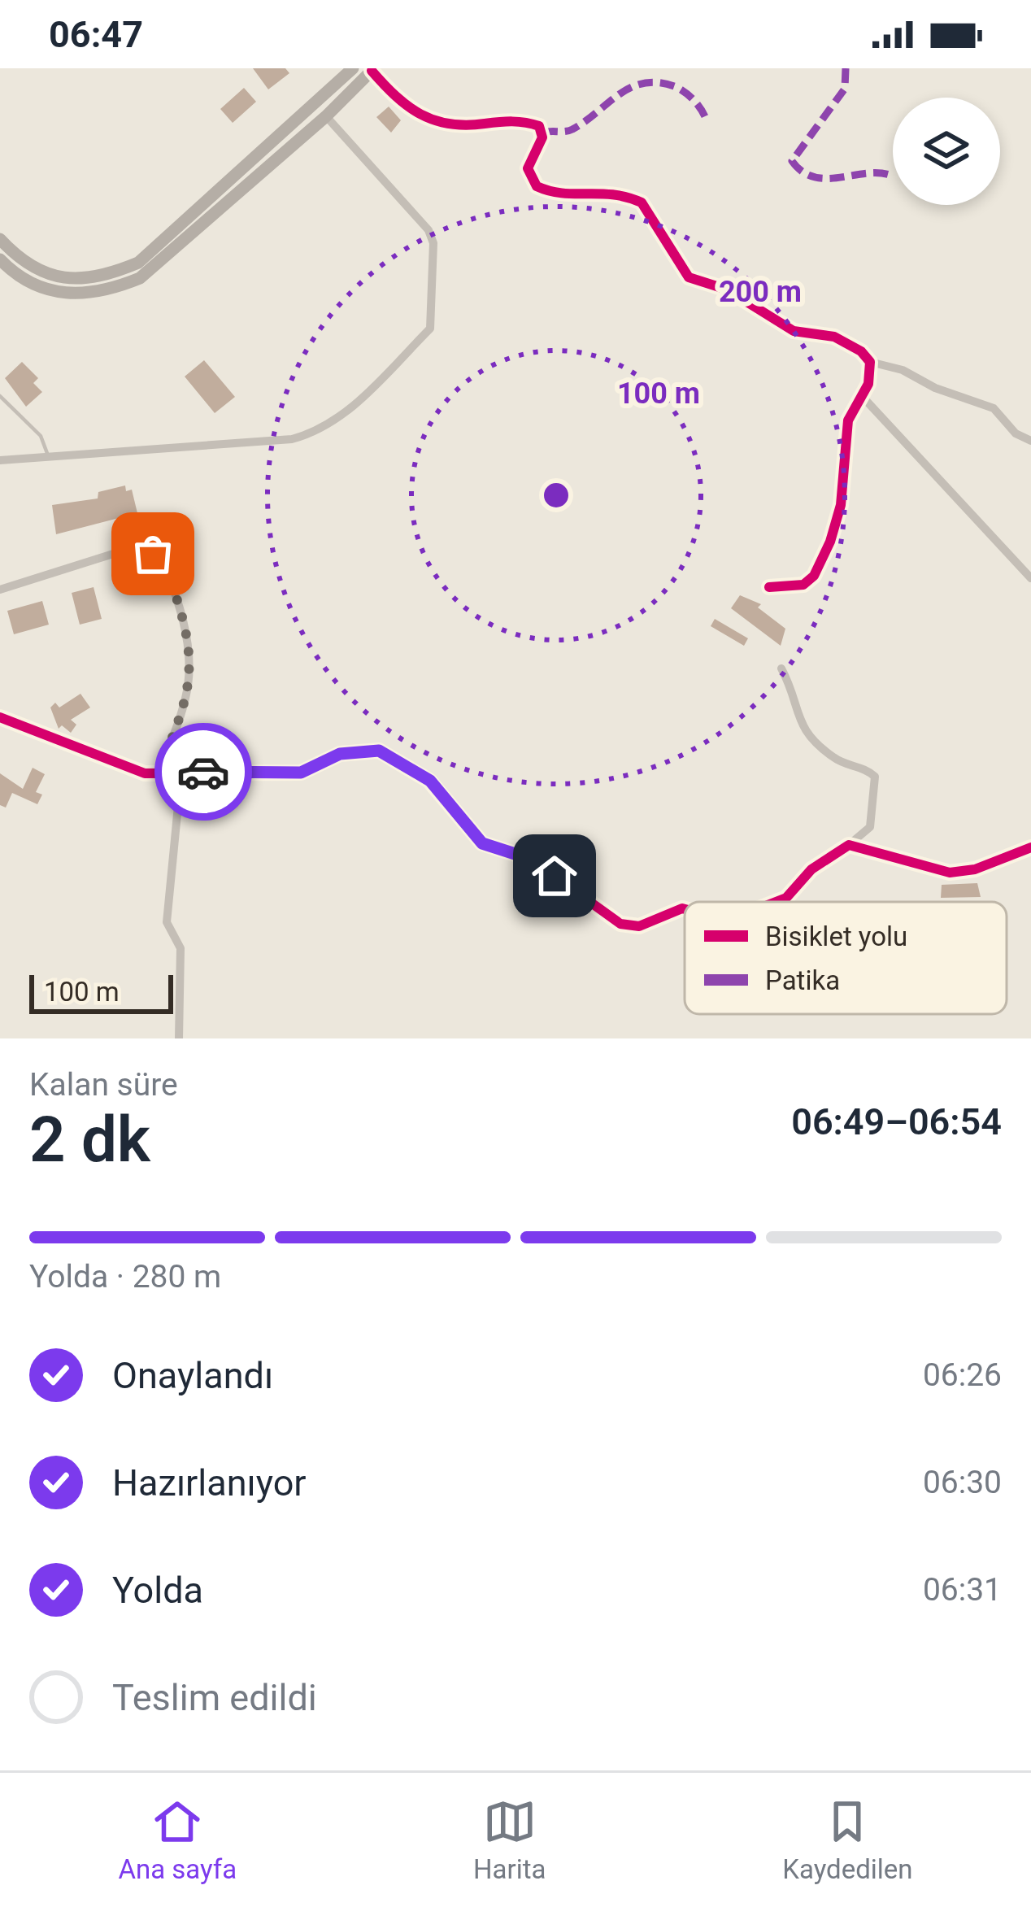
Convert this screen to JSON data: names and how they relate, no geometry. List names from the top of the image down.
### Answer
{
  "legend": ["Bisiklet yolu", "Patika"],
  "scale_bar": "100 m",
  "page": {
    "status": "06:47",
    "scale": "100 m",
    "heading": ["2 dk", "Kalan süre", "06:49–06:54"],
    "bar": "Yolda · 280 m",
    "list": [
      ["Onaylandı", "06:26"],
      ["Hazırlanıyor", "06:30"],
      ["Yolda", "06:31"],
      "Teslim edildi"
    ],
    "tabs": ["Ana sayfa", "Harita", "Kaydedilen"]
  },
  "rings": ["200 m", "100 m"]
}
